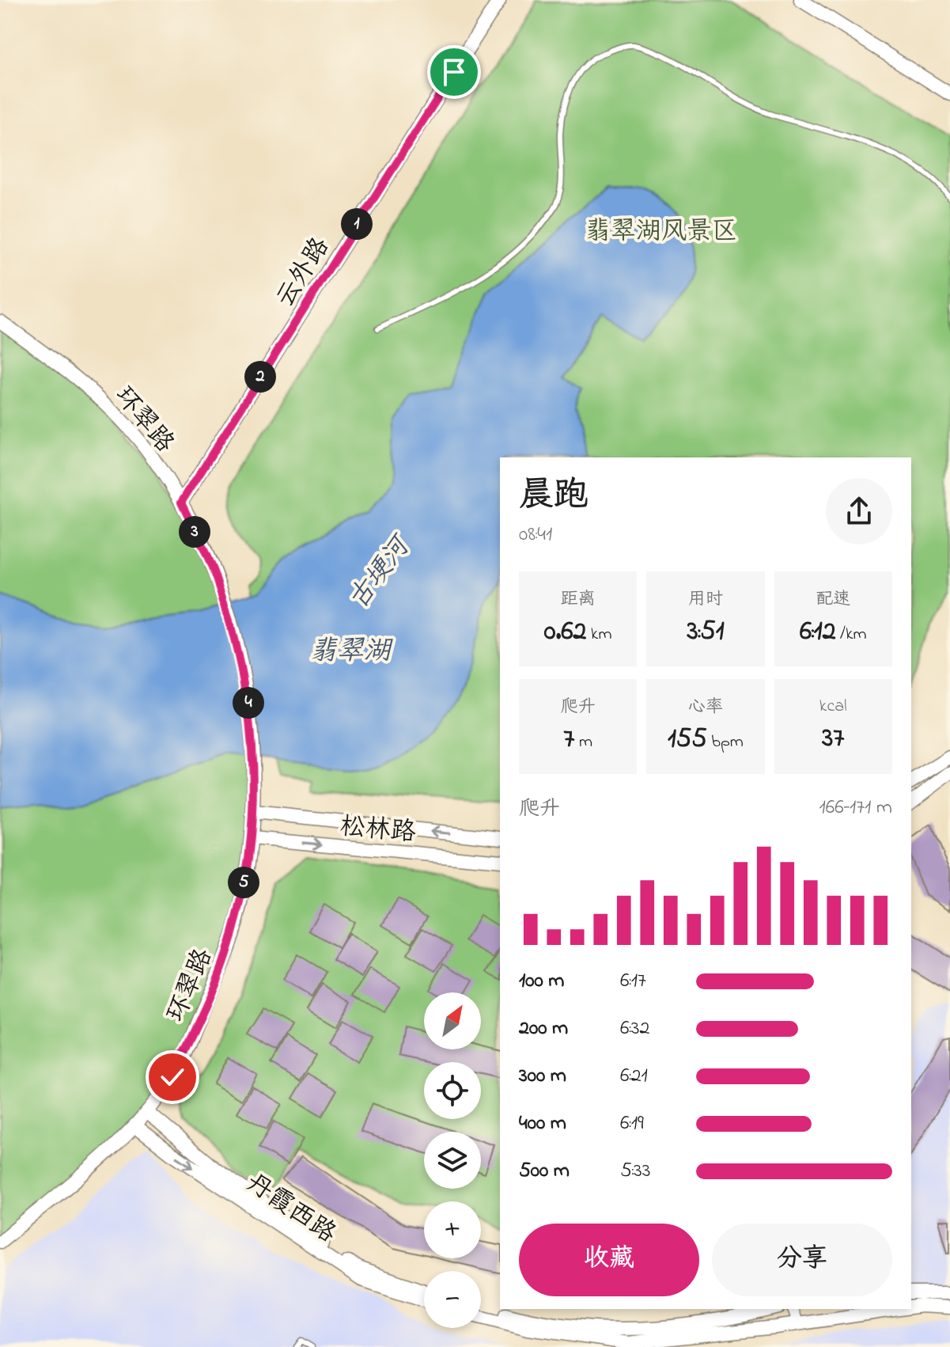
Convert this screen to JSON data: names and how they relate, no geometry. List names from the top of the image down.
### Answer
{
  "streets": {
    "street": [
      "云外路",
      "环翠路",
      "松林路",
      "丹霞西路"
    ]
  },
  "crossings": [
    ["云外路", "环翠路"],
    ["环翠路", "松林路"],
    ["环翠路", "丹霞西路"]
  ],
  "water": ["古埂河", "翡翠湖"],
  "parks": ["翡翠湖风景区"],
  "north": "top right",
  "page": {
    "pins": [
      "1",
      "2",
      "3",
      "4",
      "5"
    ],
    "heading": ["晨跑", "08:41"],
    "stats": [
      ["距离", "0.62 km"],
      ["用时", "3:51"],
      ["配速", "6:12 /km"],
      ["爬升", "7 m"],
      ["心率", "155 bpm"],
      ["kcal", "37"]
    ],
    "chart": ["爬升", "166–171 m"],
    "list": [
      {
        "name": "100 m",
        "note": "6:17"
      },
      {
        "name": "200 m",
        "note": "6:32"
      },
      {
        "name": "300 m",
        "note": "6:21"
      },
      {
        "name": "400 m",
        "note": "6:19"
      },
      {
        "name": "500 m",
        "note": "5:33"
      }
    ],
    "map_buttons": ["+", "−"],
    "buttons": ["收藏", "分享"]
  }
}
